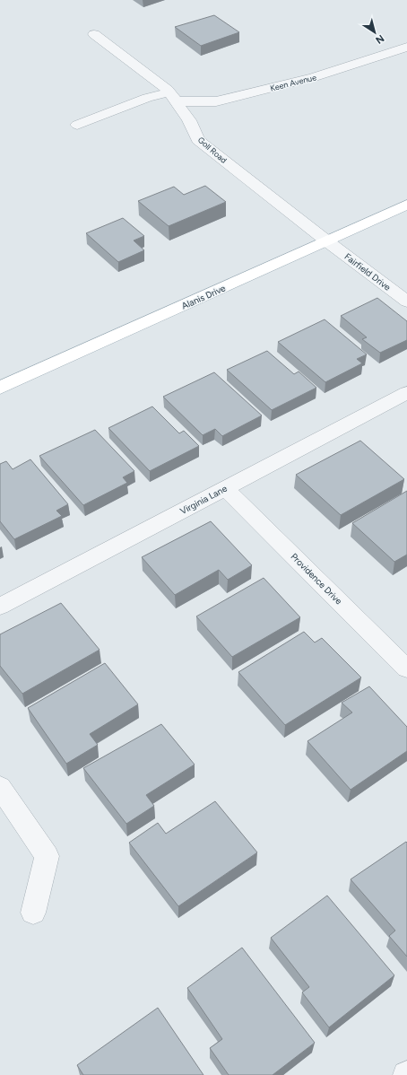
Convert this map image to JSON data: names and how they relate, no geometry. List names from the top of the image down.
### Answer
{
  "streets": {
    "main road": ["Alanis Drive"],
    "street": [
      "Keen Avenue",
      "Goll Road",
      "Fairfield Drive",
      "Virginia Lane",
      "Providence Drive"
    ]
  },
  "crossings": [
    ["Keen Avenue", "Goll Road"],
    ["Goll Road", "Fairfield Drive"],
    ["Goll Road", "Alanis Drive"],
    ["Fairfield Drive", "Alanis Drive"],
    ["Virginia Lane", "Providence Drive"]
  ],
  "north": "bottom right"
}
